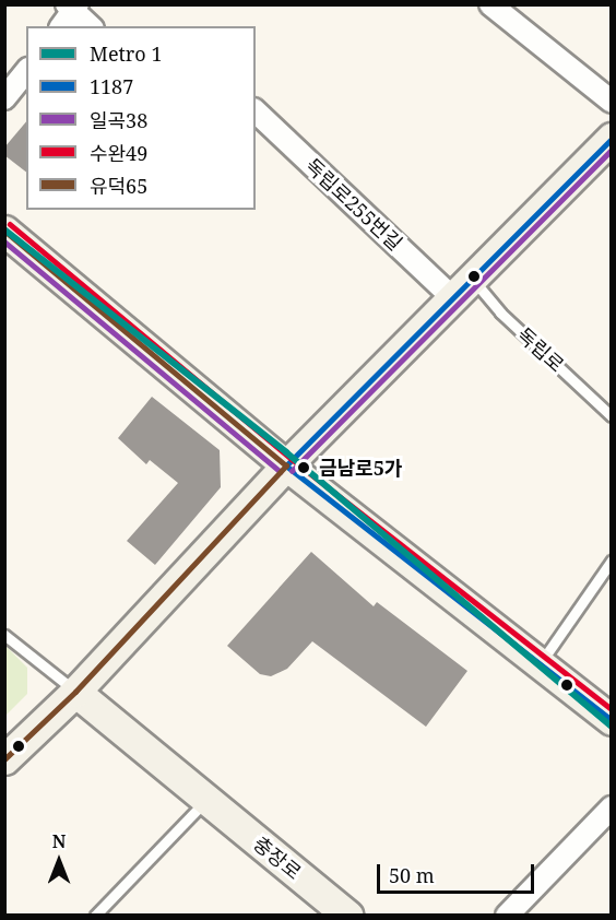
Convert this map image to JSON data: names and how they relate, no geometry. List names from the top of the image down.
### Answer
{
  "streets": {
    "street": ["독립로255번길", "충장로"],
    "lane": ["독립로"]
  },
  "crossings": [
    ["독립로255번길", "독립로"]
  ],
  "places": ["금남로5가"],
  "lines": [
    "transit line 1187",
    "transit line 일곡38",
    "transit line 수완49",
    "metro line 1",
    "transit line 유덕65"
  ],
  "legend": [
    "Metro 1",
    "1187",
    "일곡38",
    "수완49",
    "유덕65"
  ],
  "scale_bar": "50 m",
  "north": "top"
}
